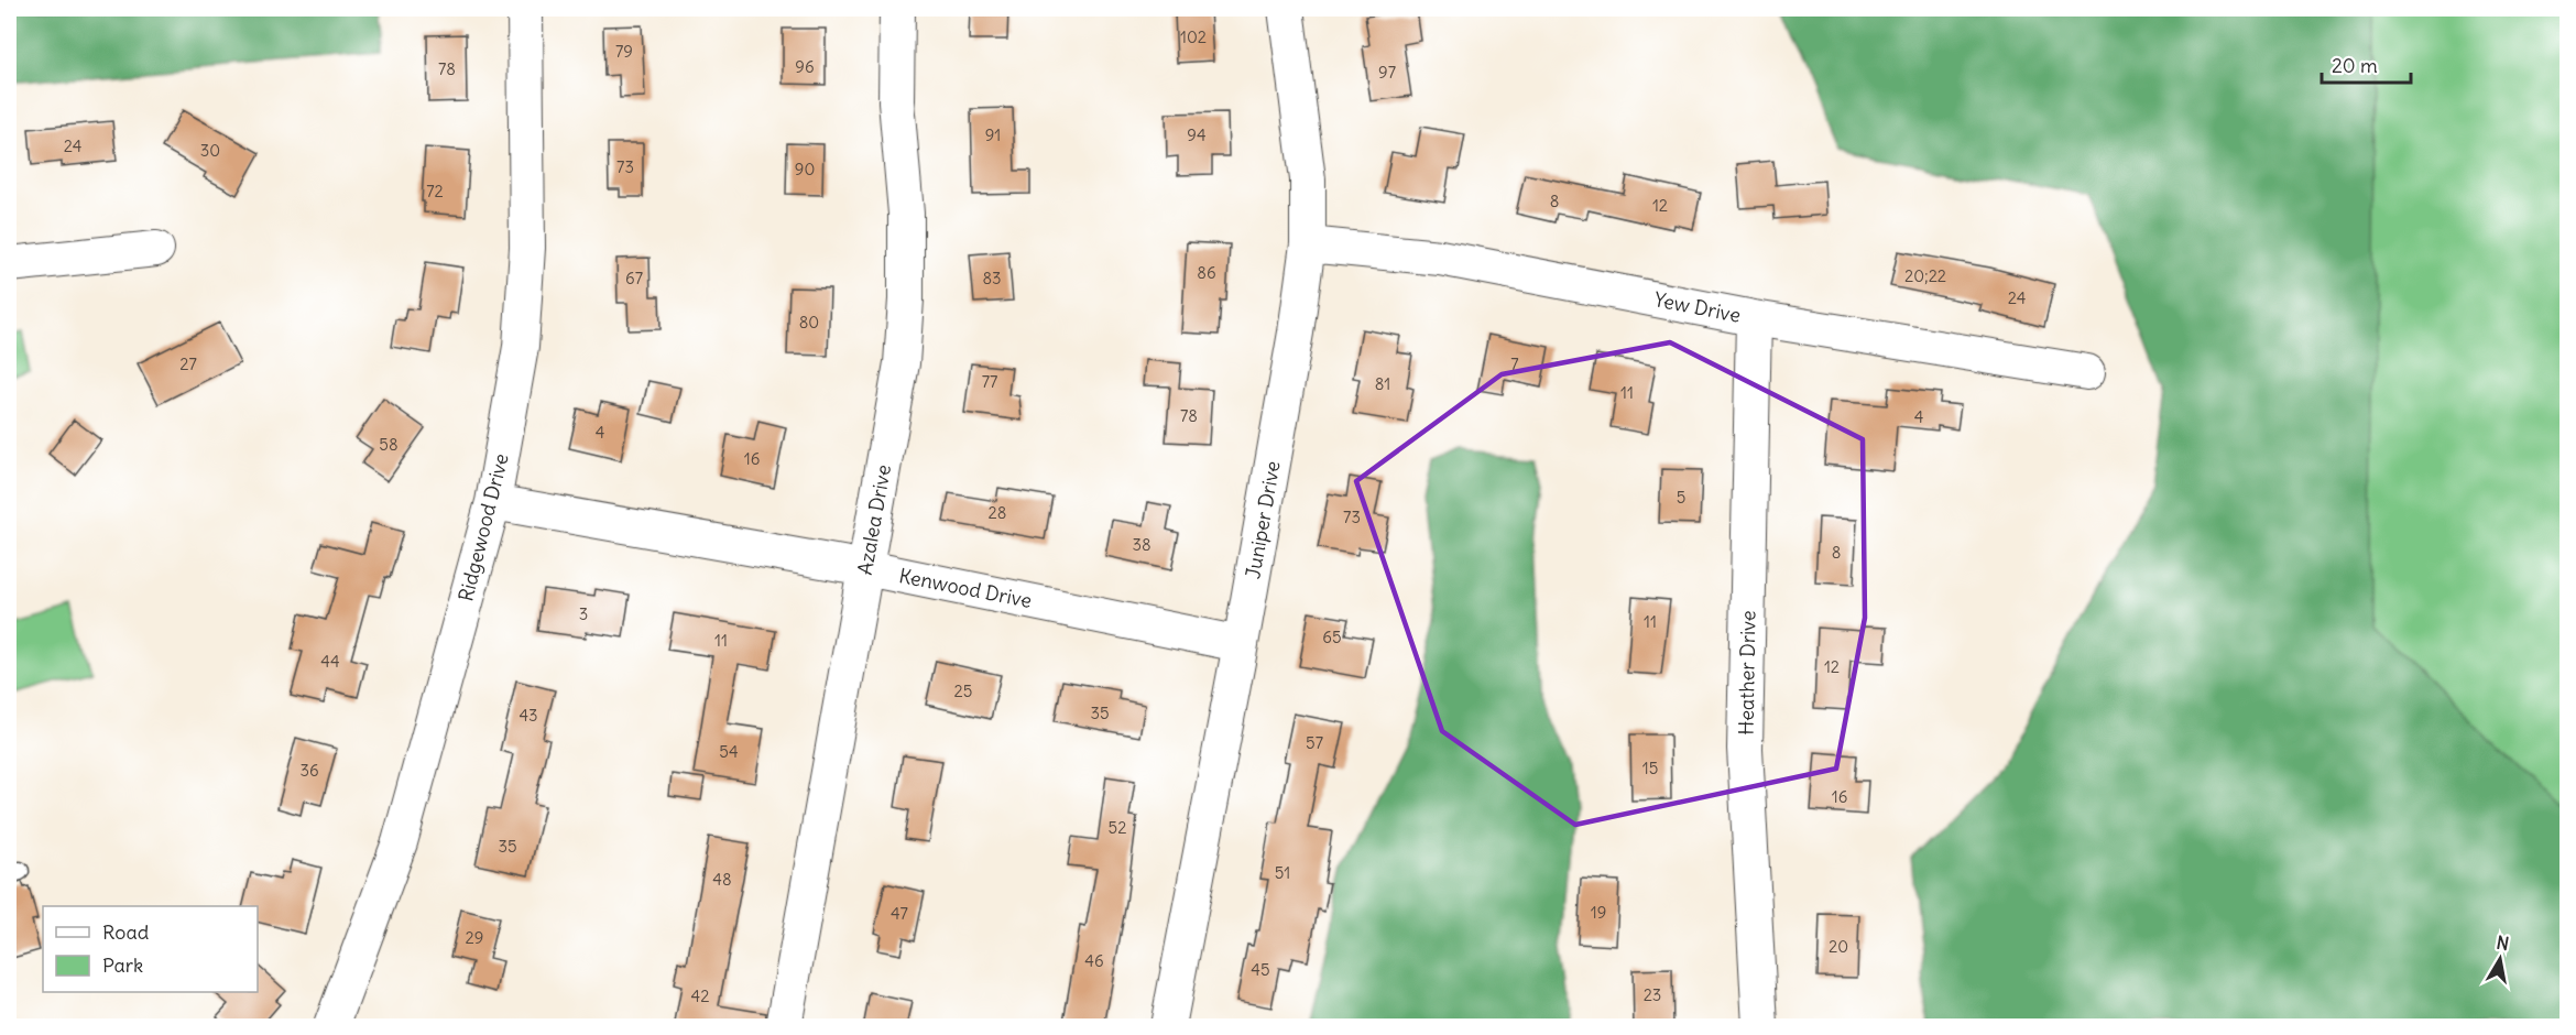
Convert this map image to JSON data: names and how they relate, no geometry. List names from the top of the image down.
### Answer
{
  "streets": {
    "street": [
      "Yew Drive",
      "Azalea Drive",
      "Juniper Drive",
      "Ridgewood Drive",
      "Kenwood Drive",
      "Heather Drive"
    ]
  },
  "crossings": [
    ["Yew Drive", "Juniper Drive"],
    ["Yew Drive", "Heather Drive"],
    ["Azalea Drive", "Kenwood Drive"],
    ["Juniper Drive", "Kenwood Drive"],
    ["Ridgewood Drive", "Kenwood Drive"]
  ],
  "house_numbers": [
    "102",
    "79",
    "96",
    "78",
    "97",
    "91",
    "94",
    "24",
    "30",
    "73",
    "90",
    "72",
    "8",
    "12",
    "86",
    "20;22",
    "67",
    "83",
    "24",
    "80",
    "27",
    "7",
    "77",
    "81",
    "11",
    "78",
    "4",
    "4",
    "58",
    "16",
    "5",
    "28",
    "73",
    "38",
    "8",
    "3",
    "11",
    "65",
    "11",
    "44",
    "12",
    "25",
    "35",
    "43",
    "57",
    "54",
    "15",
    "36",
    "16",
    "52",
    "35",
    "51",
    "48",
    "19",
    "47",
    "29",
    "20",
    "46",
    "45",
    "23",
    "42"
  ],
  "legend": ["Road", "Park"],
  "scale_bar": "20 m",
  "north": "top"
}
